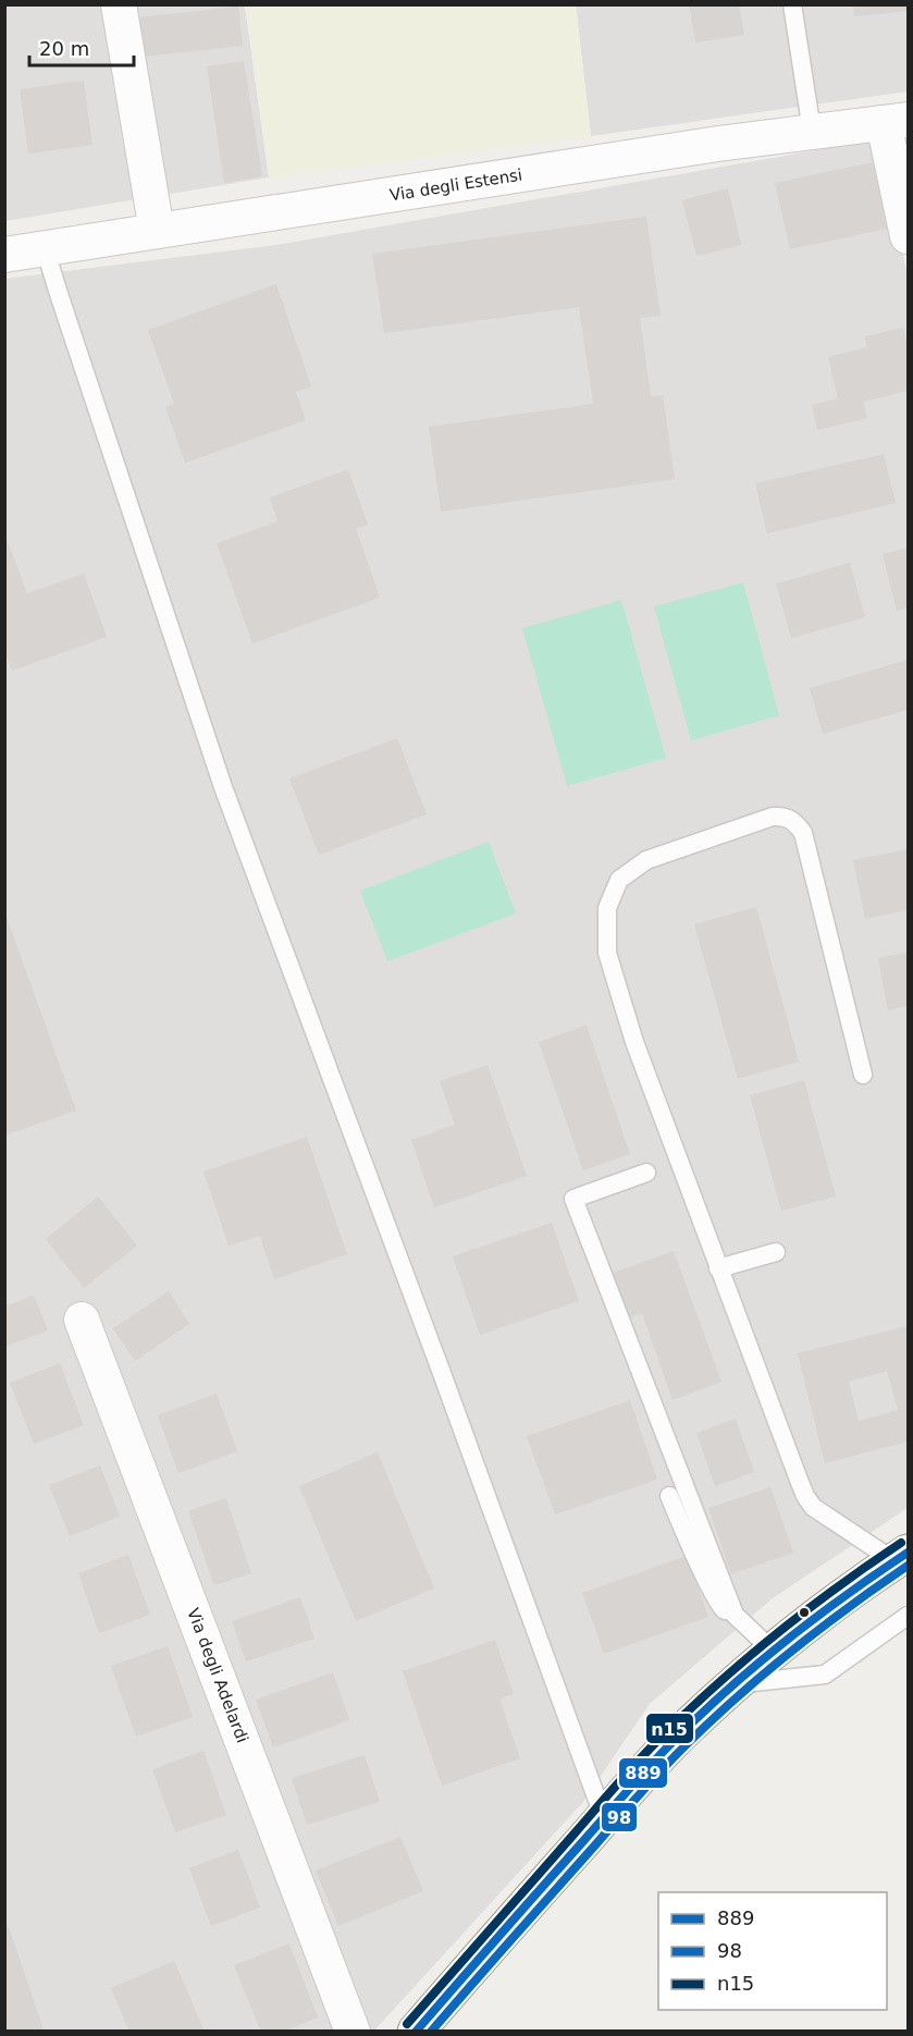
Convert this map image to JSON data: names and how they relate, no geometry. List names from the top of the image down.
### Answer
{
  "streets": {
    "street": ["Via degli Estensi", "Via degli Adelardi"]
  },
  "lines": ["transit line n15", "transit line 889", "transit line 98"],
  "legend": ["889", "98", "n15"],
  "scale_bar": "20 m"
}
